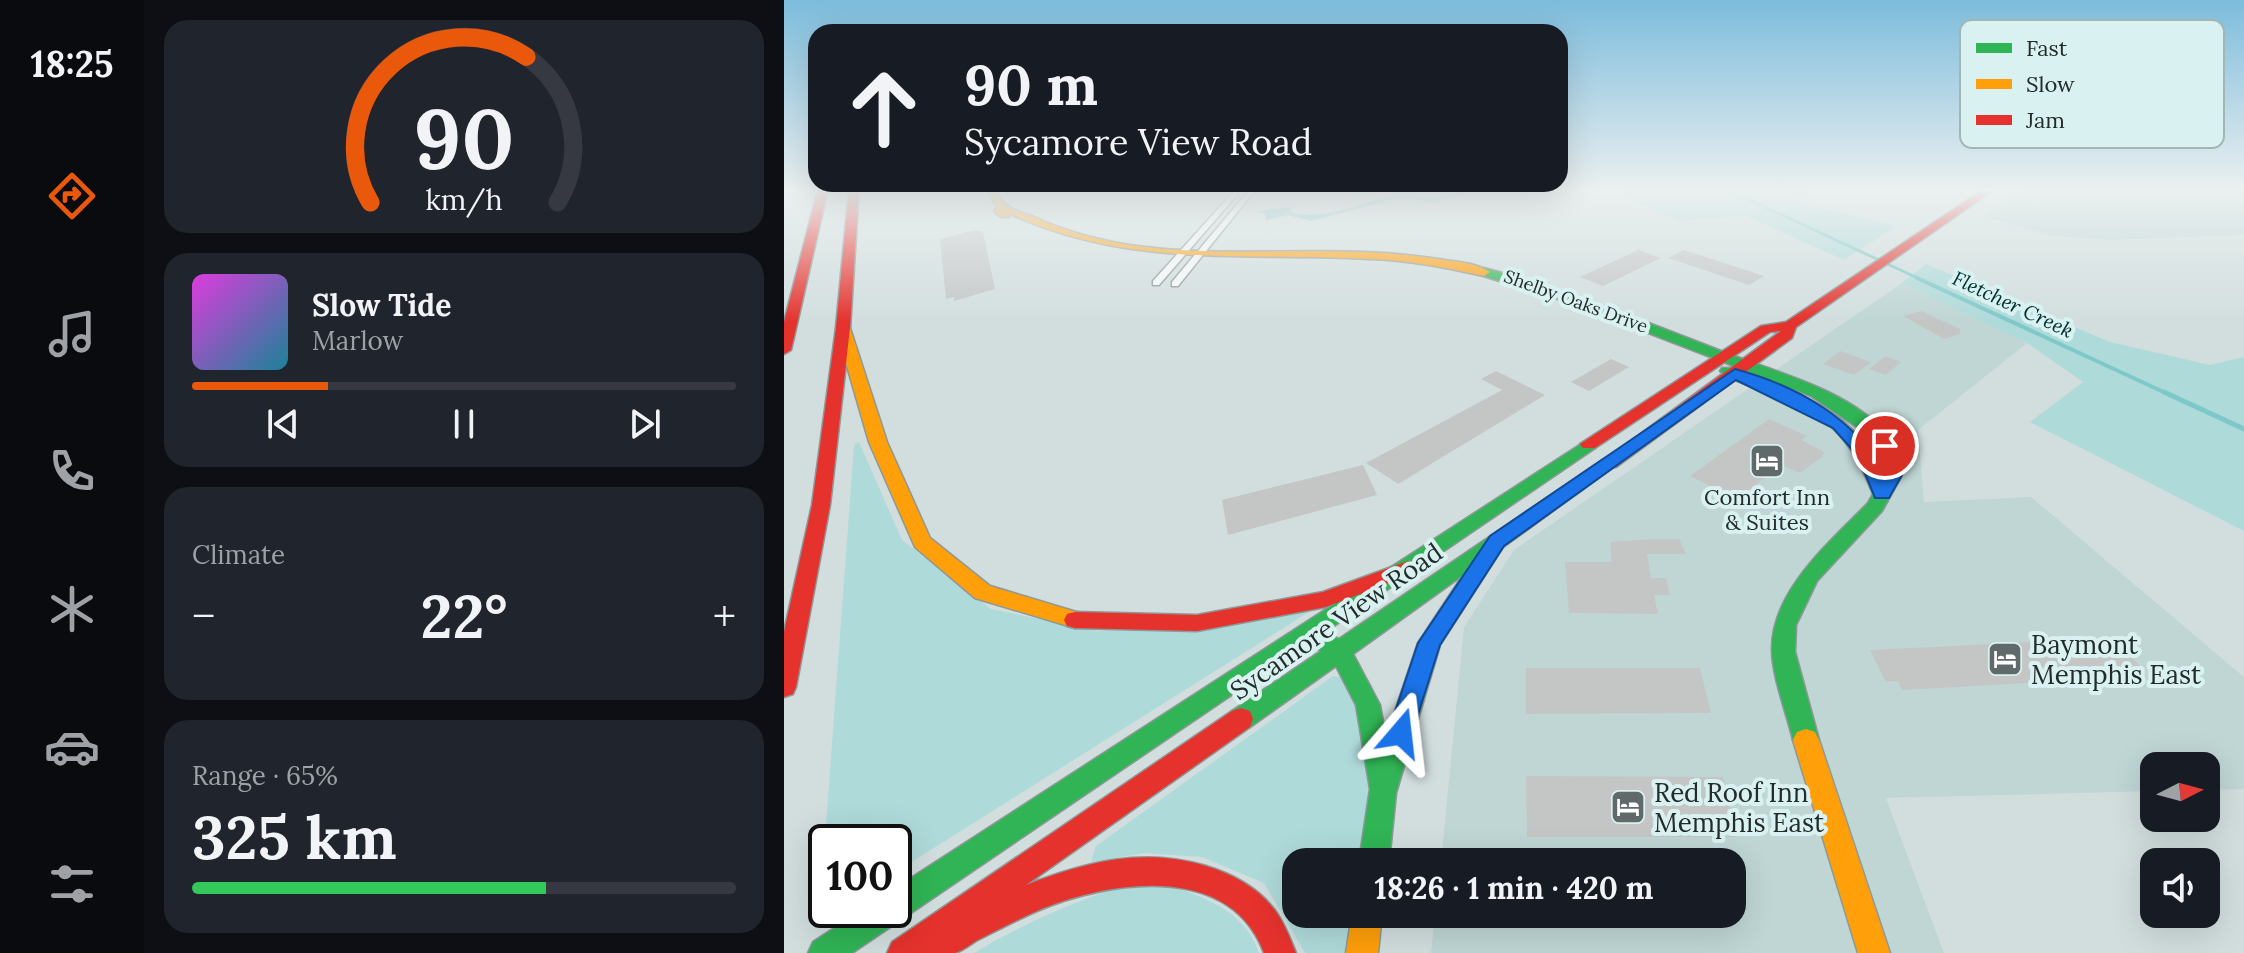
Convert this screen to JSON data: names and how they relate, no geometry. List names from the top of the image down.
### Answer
{
  "streets": {
    "main road": ["Shelby Oaks Drive", "Sycamore View Road"]
  },
  "crossings": [
    ["Shelby Oaks Drive", "Sycamore View Road"]
  ],
  "water": ["Fletcher Creek"],
  "places": {
    "hotel": ["Comfort Inn & Suites", "Baymont Memphis East", "Red Roof Inn Memphis East"]
  },
  "legend": ["Fast", "Slow", "Jam"],
  "north": "right",
  "page": {
    "tabs": "18:25",
    "turn": ["90 m", "Sycamore View Road"],
    "song": ["Slow Tide", "Marlow"],
    "tile": [
      "Climate",
      ["Range · 65%", "325 km"]
    ],
    "heat": ["−", "22°", "+"],
    "limit": "100",
    "trip": "18:26 · 1 min · 420 m",
    "gauge": ["90", "km/h"]
  }
}
